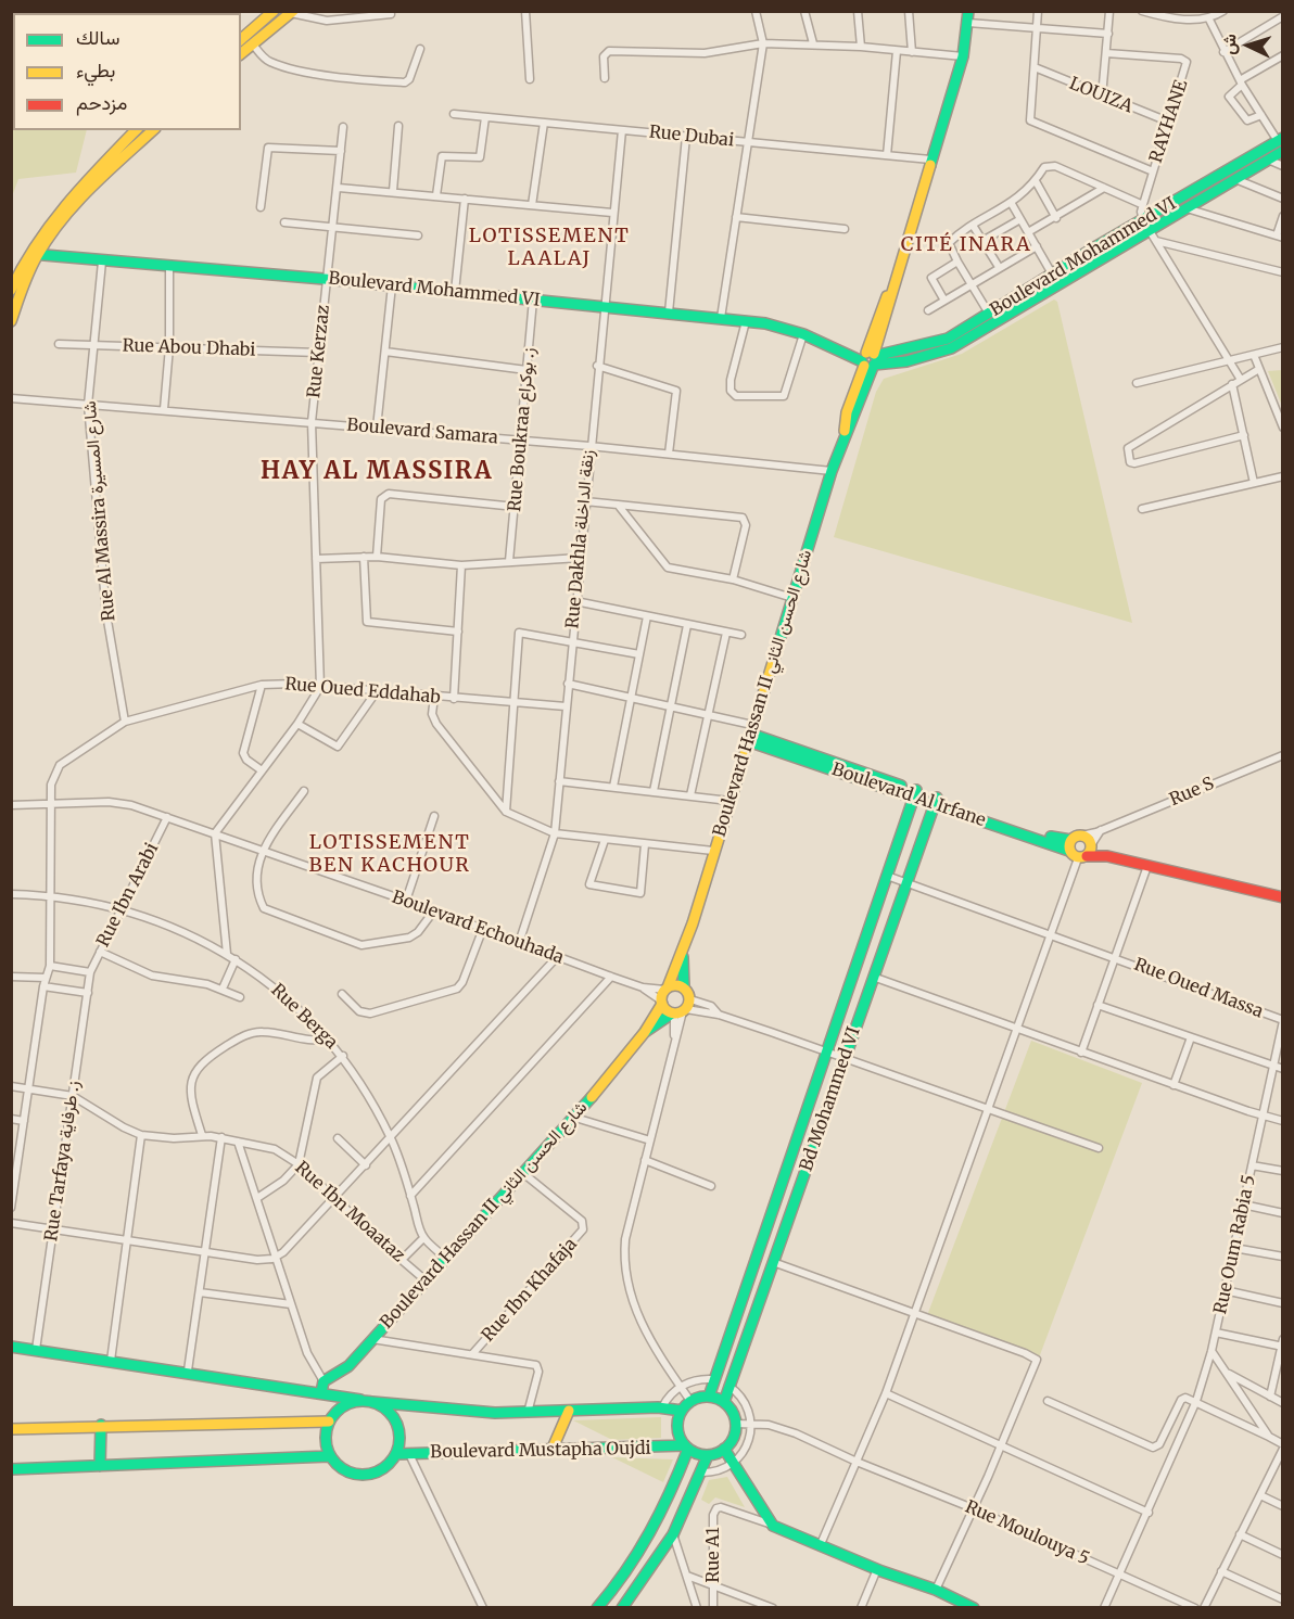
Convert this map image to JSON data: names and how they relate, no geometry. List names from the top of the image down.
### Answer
{
  "streets": {
    "main road": [
      "Boulevard Mohammed VI",
      "Boulevard Hassan II شارع الحسن الثاني",
      "Boulevard Al Irfane",
      "Bd Mohammed VI",
      "Boulevard Mustapha Oujdi"
    ],
    "street": [
      "LOUIZA",
      "RAYHANE",
      "Rue Dubai",
      "Rue Abou Dhabi",
      "Rue Kerzaz",
      "Rue Boukraa ز. بوكراع",
      "Boulevard Samara",
      "Rue Al Massira شارع المسيرة",
      "Rue Dakhla زنقة الداخلة",
      "Rue Oued Eddahab",
      "Rue S",
      "Rue Ibn Arabi",
      "Boulevard Echouhada",
      "Rue Oued Massa",
      "Rue Berga",
      "Rue Tarfaya ز. طرفاية",
      "Rue Ibn Moaataz",
      "Rue Oum Rabia 5",
      "Rue Ibn Khafaja",
      "Rue Moulouya 5",
      "Rue A1"
    ]
  },
  "crossings": [
    ["LOUIZA", "RAYHANE"],
    ["RAYHANE", "Boulevard Mohammed VI"],
    ["Rue Dubai", "Rue Dakhla زنقة الداخلة"],
    ["Rue Dubai", "Boulevard Hassan II شارع الحسن الثاني"],
    ["Boulevard Mohammed VI", "Rue Kerzaz"],
    ["Boulevard Mohammed VI", "Rue Boukraa ز. بوكراع"],
    ["Boulevard Mohammed VI", "Rue Al Massira شارع المسيرة"],
    ["Boulevard Mohammed VI", "Rue Dakhla زنقة الداخلة"],
    ["Boulevard Mohammed VI", "Boulevard Hassan II شارع الحسن الثاني"],
    ["Rue Abou Dhabi", "Rue Kerzaz"],
    ["Rue Abou Dhabi", "Rue Al Massira شارع المسيرة"],
    ["Rue Kerzaz", "Boulevard Samara"],
    ["Rue Kerzaz", "Rue Oued Eddahab"],
    ["Rue Boukraa ز. بوكراع", "Boulevard Samara"],
    ["Boulevard Samara", "Rue Al Massira شارع المسيرة"],
    ["Boulevard Samara", "Rue Dakhla زنقة الداخلة"],
    ["Boulevard Samara", "Boulevard Hassan II شارع الحسن الثاني"],
    ["Rue Al Massira شارع المسيرة", "Rue Oued Eddahab"],
    ["Rue Dakhla زنقة الداخلة", "Rue Oued Eddahab"],
    ["Rue Dakhla زنقة الداخلة", "Boulevard Echouhada"],
    ["Rue Oued Eddahab", "Boulevard Echouhada"],
    ["Rue Oued Eddahab", "Rue Berga"],
    ["Rue Oued Eddahab", "Rue Ibn Moaataz"],
    ["Boulevard Hassan II شارع الحسن الثاني", "Boulevard Al Irfane"],
    ["Boulevard Hassan II شارع الحسن الثاني", "Boulevard Echouhada"],
    ["Boulevard Hassan II شارع الحسن الثاني", "Rue Ibn Moaataz"],
    ["Boulevard Hassan II شارع الحسن الثاني", "Rue Ibn Khafaja"],
    ["Rue S", "Boulevard Al Irfane"],
    ["Boulevard Al Irfane", "Bd Mohammed VI"],
    ["Rue Ibn Arabi", "Boulevard Echouhada"],
    ["Rue Ibn Arabi", "Rue Berga"],
    ["Rue Ibn Arabi", "Rue Tarfaya ز. طرفاية"],
    ["Rue Oued Massa", "Bd Mohammed VI"],
    ["Rue Oued Massa", "Rue Oum Rabia 5"],
    ["Bd Mohammed VI", "Boulevard Mustapha Oujdi"],
    ["Bd Mohammed VI", "Rue Moulouya 5"],
    ["Rue Tarfaya ز. طرفاية", "Rue Ibn Moaataz"],
    ["Rue Oum Rabia 5", "Rue Moulouya 5"],
    ["Boulevard Mustapha Oujdi", "Rue Moulouya 5"]
  ],
  "districts": [
    "LOTISSEMENT LAALAJ",
    "CITÉ INARA",
    "HAY AL MASSIRA",
    "LOTISSEMENT BEN KACHOUR"
  ],
  "legend": ["سالك", "بطيء", "مزدحم"],
  "north": "left"
}
